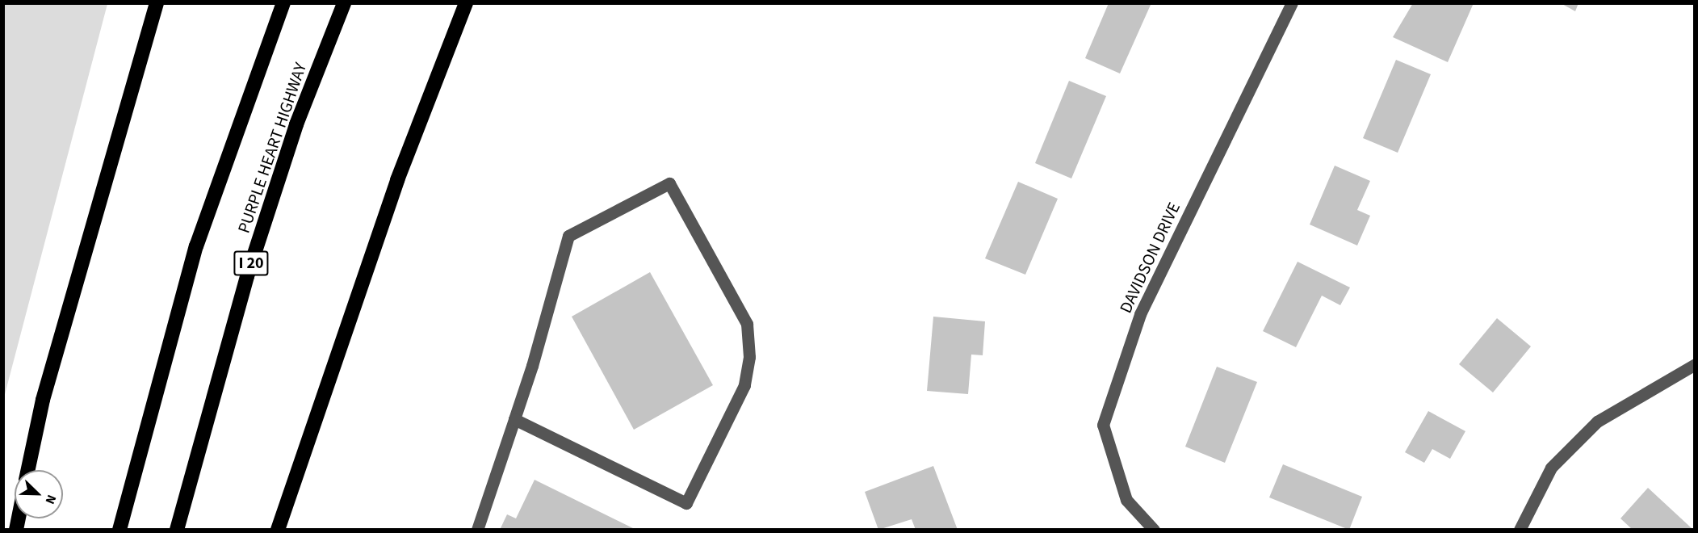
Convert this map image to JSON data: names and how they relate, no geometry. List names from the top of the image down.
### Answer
{
  "streets": {
    "highway": ["PURPLE HEART HIGHWAY", "I 20"],
    "street": ["DAVIDSON DRIVE"]
  },
  "north": "bottom right"
}
